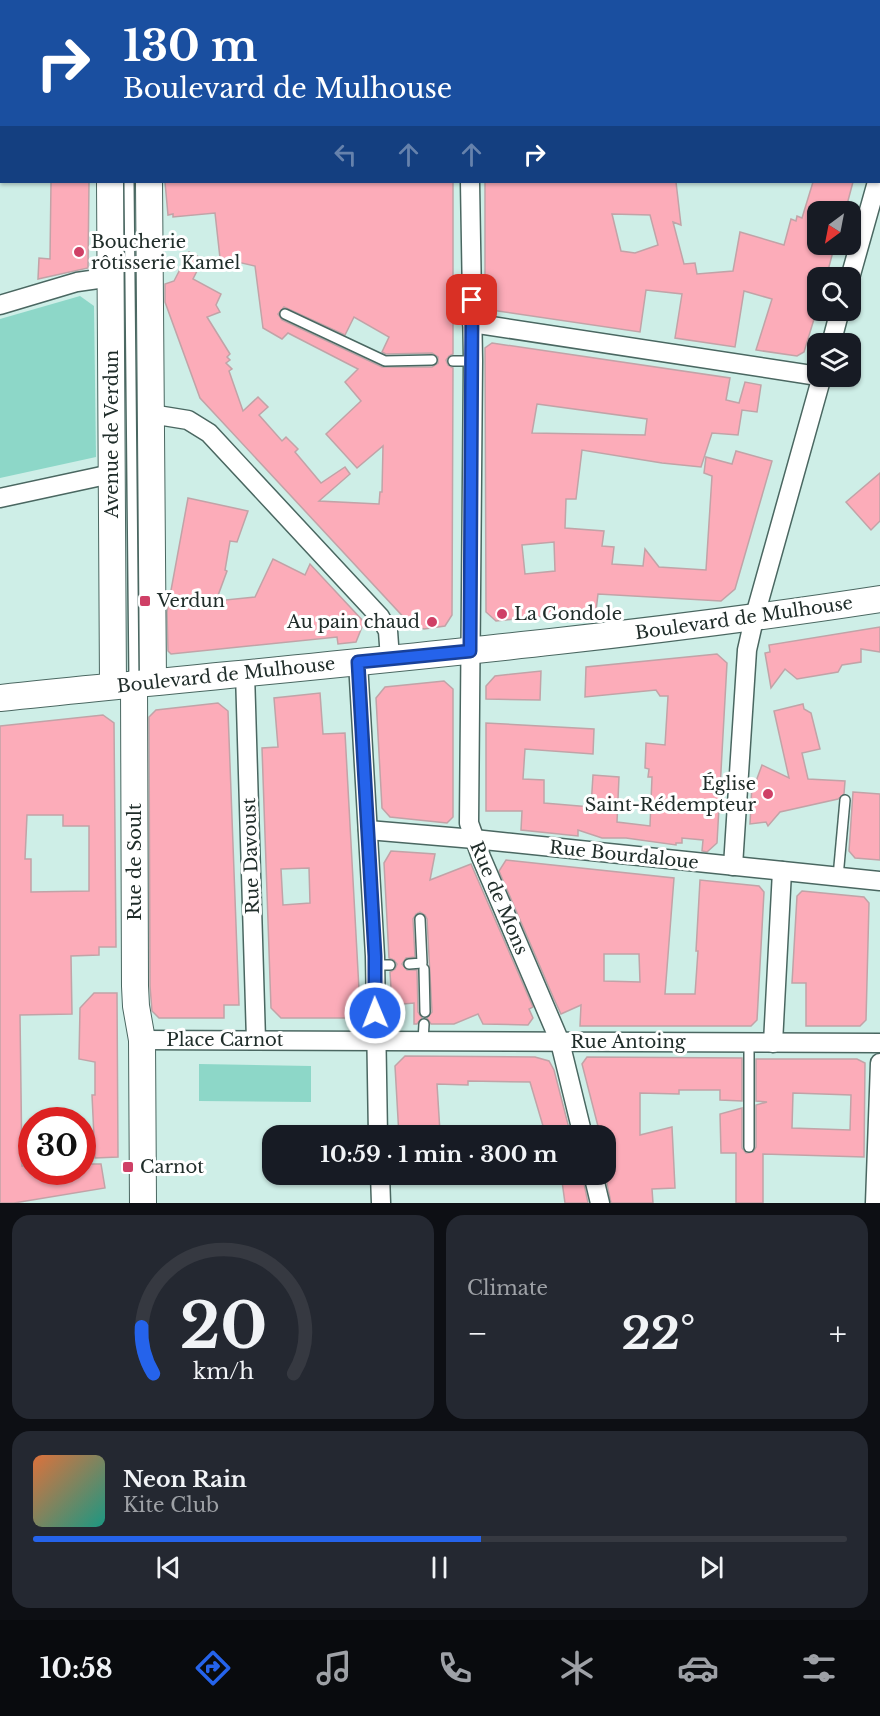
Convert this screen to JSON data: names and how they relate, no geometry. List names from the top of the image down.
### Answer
{
  "streets": {
    "street": [
      "Avenue de Verdun",
      "Boulevard de Mulhouse",
      "Rue Bourdaloue",
      "Rue Davoust",
      "Rue de Soult",
      "Rue de Mons",
      "Place Carnot",
      "Rue Antoing"
    ]
  },
  "crossings": [
    ["Avenue de Verdun", "Boulevard de Mulhouse"],
    ["Avenue de Verdun", "Rue de Soult"],
    ["Boulevard de Mulhouse", "Rue Davoust"],
    ["Boulevard de Mulhouse", "Rue de Soult"],
    ["Boulevard de Mulhouse", "Rue de Mons"],
    ["Rue Bourdaloue", "Rue de Mons"],
    ["Rue Davoust", "Place Carnot"],
    ["Rue de Soult", "Place Carnot"],
    ["Rue de Mons", "Rue Antoing"],
    ["Place Carnot", "Rue Antoing"]
  ],
  "places": {
    "other": [
      "Boucherie rôtisserie Kamel",
      "La Gondole",
      "Au pain chaud",
      "Église Saint-Rédempteur"
    ],
    "transit": ["Verdun", "Carnot"]
  },
  "north": "bottom left",
  "page": {
    "turn": ["130 m", "Boulevard de Mulhouse"],
    "limit": "30",
    "trip": "10:59 · 1 min · 300 m",
    "tile": "Climate",
    "heat": ["−", "22°", "+"],
    "song": ["Neon Rain", "Kite Club"],
    "tabs": "10:58",
    "gauge": ["20", "km/h"]
  }
}
